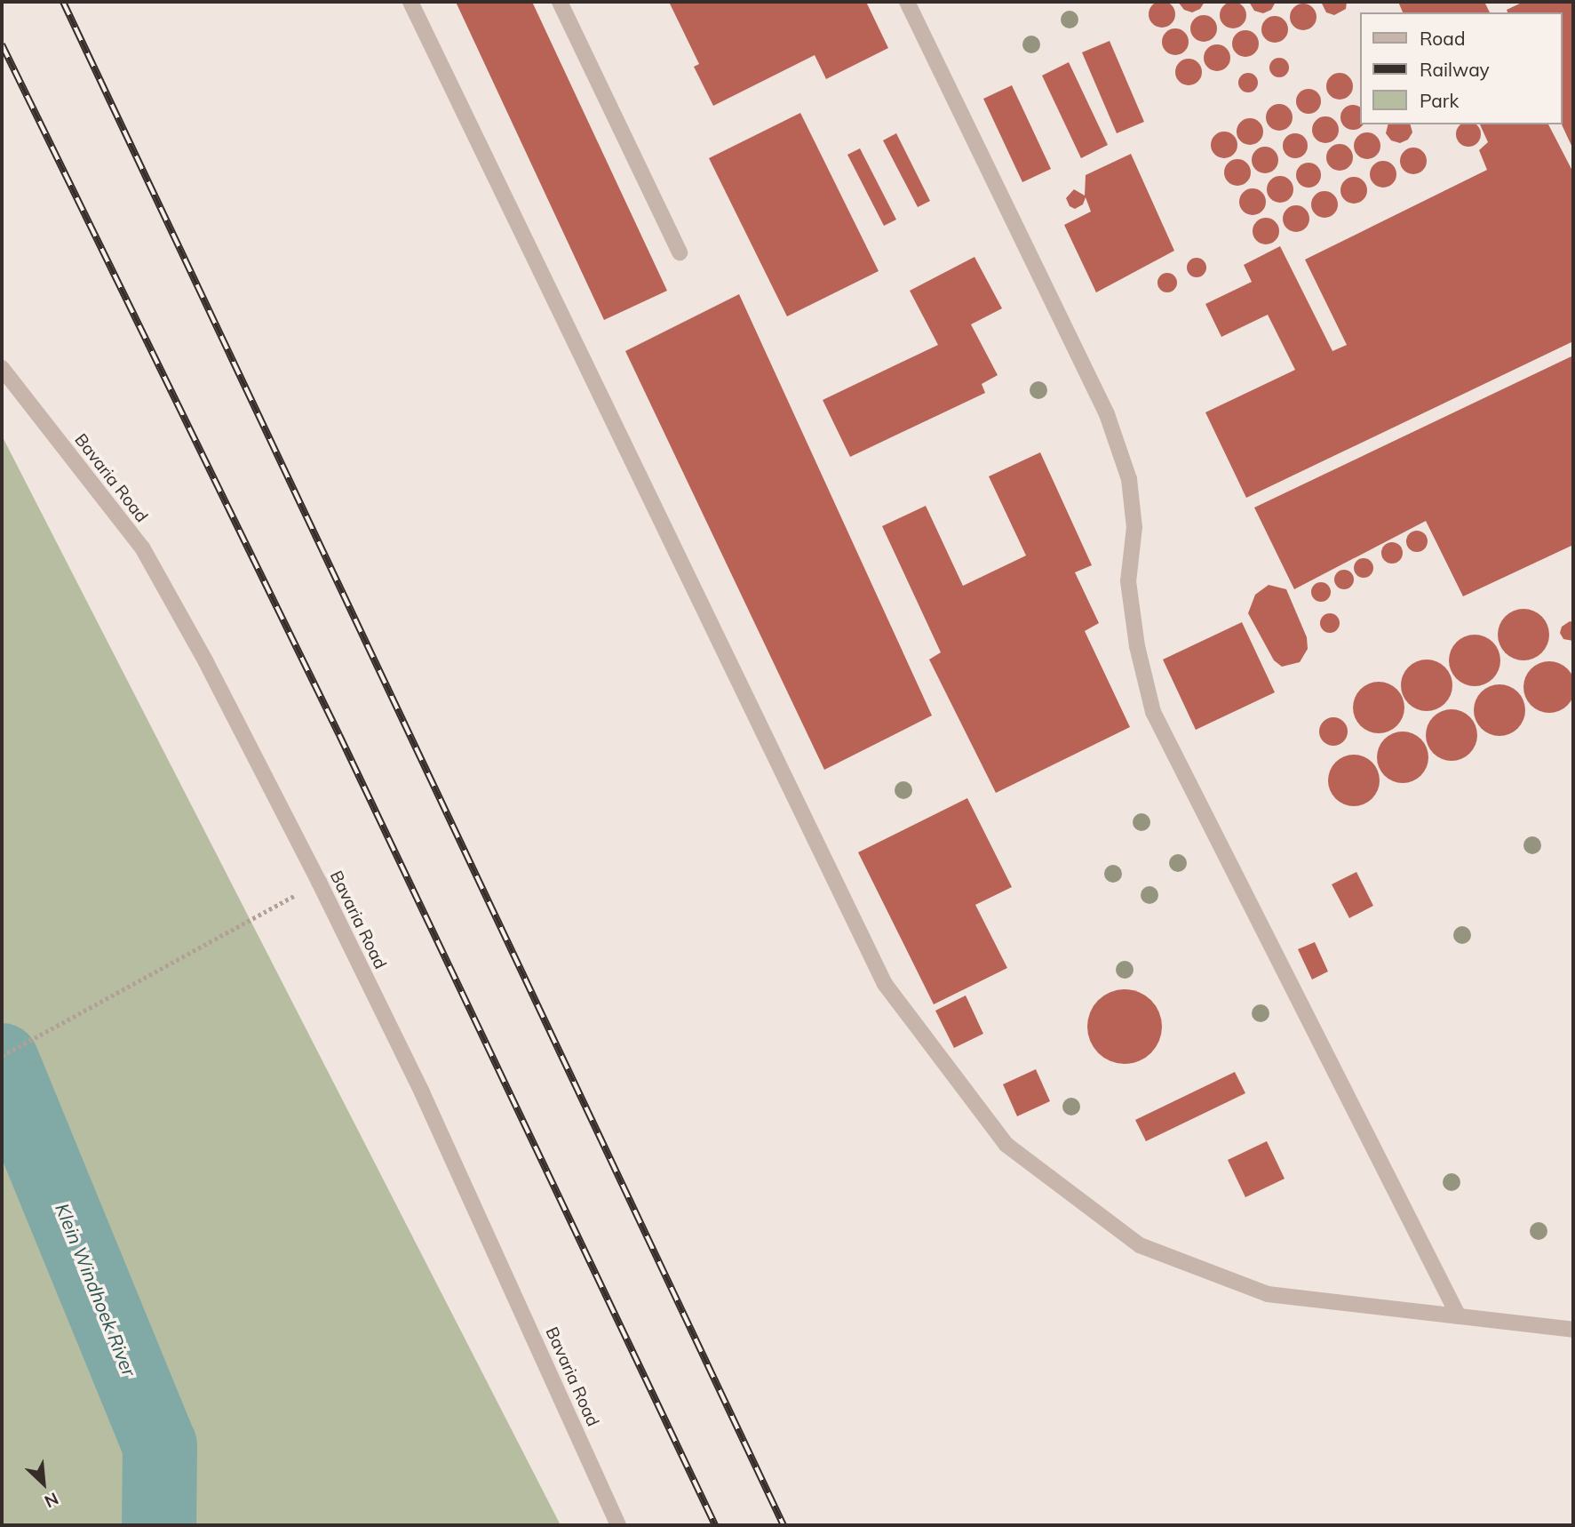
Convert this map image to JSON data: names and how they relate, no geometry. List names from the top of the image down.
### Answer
{
  "streets": {
    "street": ["Bavaria Road"]
  },
  "water": ["Klein Windhoek River"],
  "legend": ["Road", "Railway", "Park"],
  "north": "bottom right"
}
